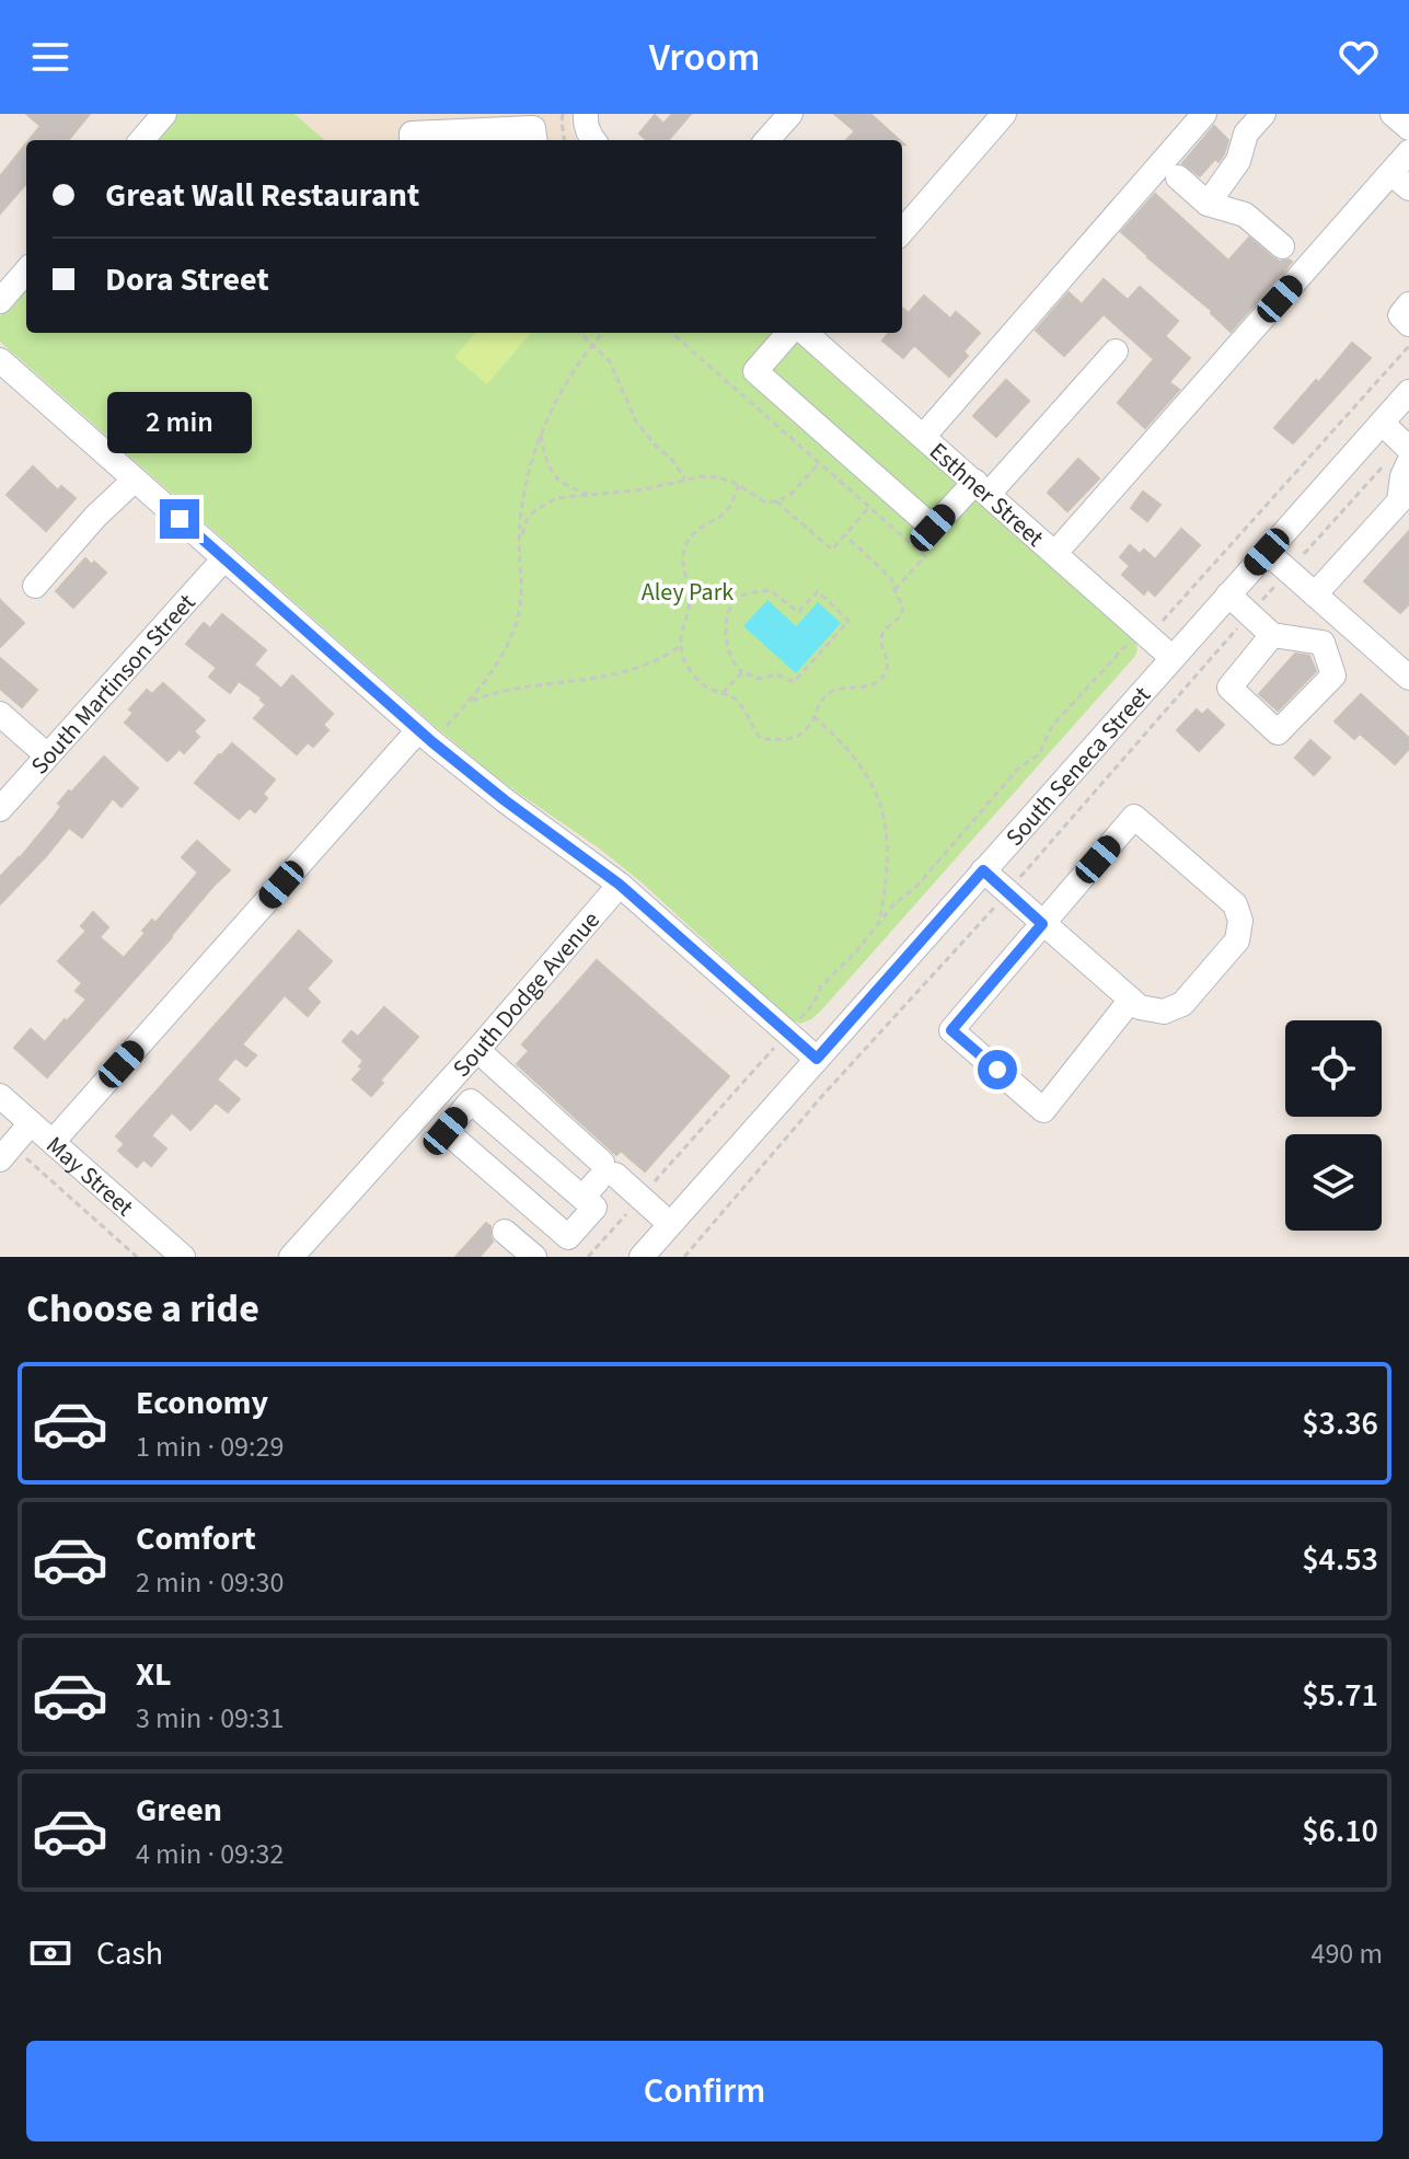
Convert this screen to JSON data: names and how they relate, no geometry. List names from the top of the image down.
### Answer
{
  "streets": {
    "street": [
      "Esthner Street",
      "South Martinson Street",
      "South Seneca Street",
      "South Dodge Avenue",
      "May Street"
    ]
  },
  "crossings": [
    ["Esthner Street", "South Seneca Street"]
  ],
  "parks": ["Aley Park"],
  "page": {
    "header": "Vroom",
    "banner": ["Great Wall Restaurant", "Dora Street"],
    "bubble": "2 min",
    "heading": "Choose a ride",
    "list": [
      {
        "name": "Economy",
        "note": "1 min · 09:29",
        "value": "$3.36"
      },
      {
        "name": "Comfort",
        "note": "2 min · 09:30",
        "value": "$4.53"
      },
      {
        "name": "XL",
        "note": "3 min · 09:31",
        "value": "$5.71"
      },
      {
        "name": "Green",
        "note": "4 min · 09:32",
        "value": "$6.10"
      }
    ],
    "pay": ["Cash", "490 m"],
    "buttons": "Confirm"
  }
}
